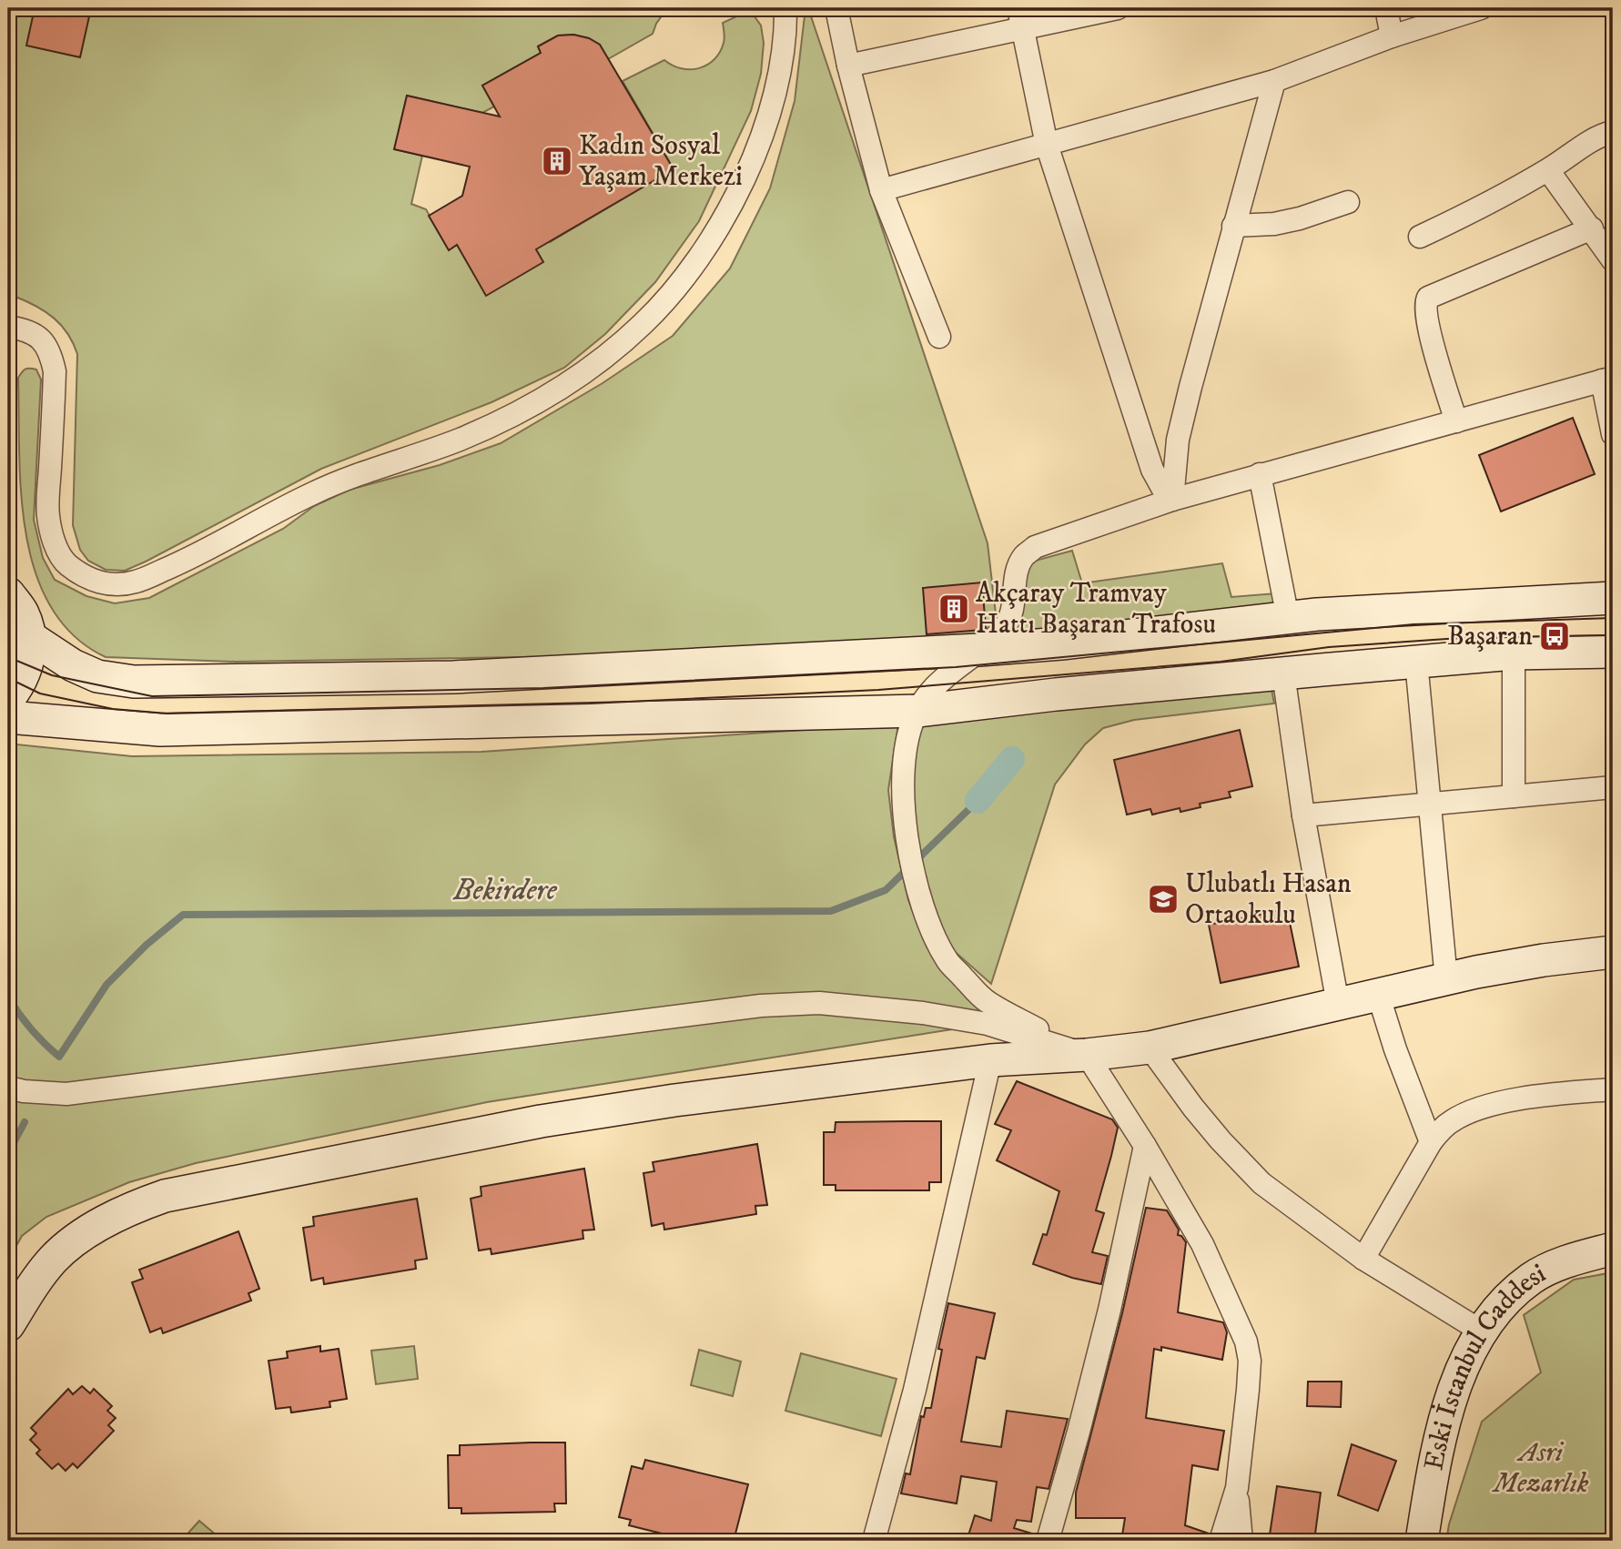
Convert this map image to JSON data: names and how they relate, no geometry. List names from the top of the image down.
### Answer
{
  "streets": {
    "main road": ["Eski İstanbul Caddesi"]
  },
  "water": ["Bekirdere"],
  "parks": ["Asri Mezarlık"],
  "places": {
    "building": ["Kadın Sosyal Yaşam Merkezi", "Akçaray Tramvay Hattı Başaran Trafosu"],
    "bus stop": ["Başaran"],
    "school or university": ["Ulubatlı Hasan Ortaokulu"]
  }
}
